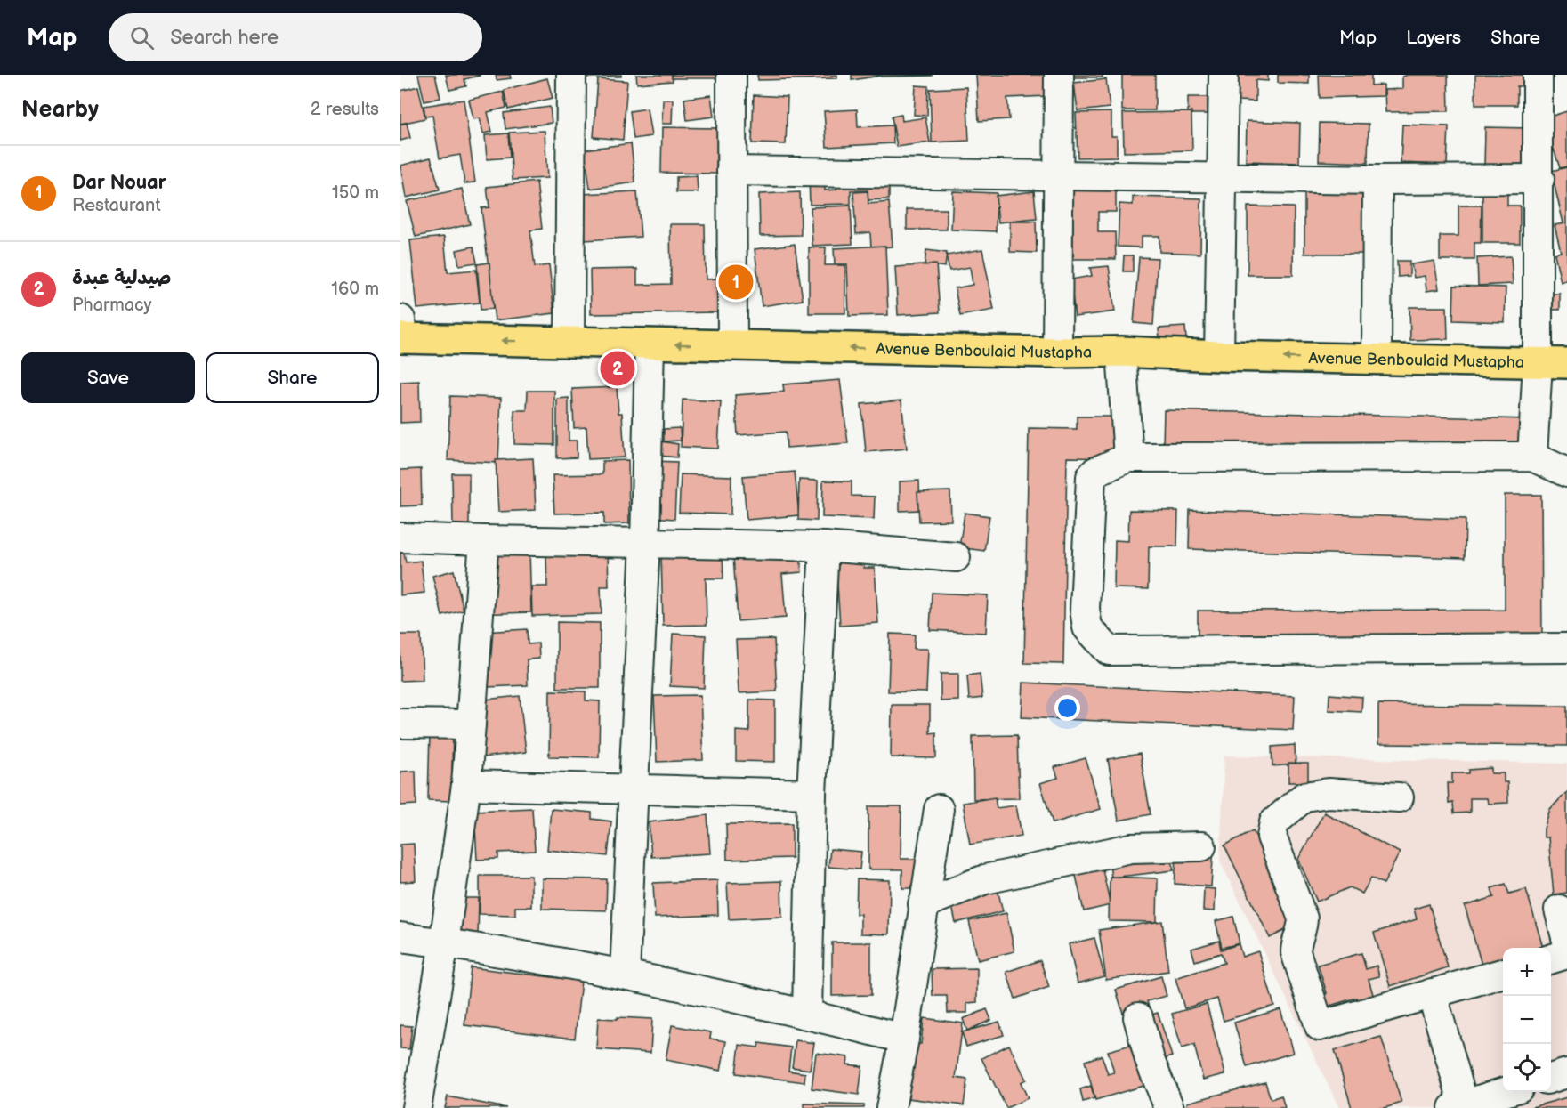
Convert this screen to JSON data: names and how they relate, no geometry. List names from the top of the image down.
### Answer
{
  "streets": {
    "main road": ["Avenue Benboulaid Mustapha"]
  },
  "one_way": ["Avenue Benboulaid Mustapha"],
  "page": {
    "header": "Map",
    "search": "Search here",
    "nav": ["Map", "Layers", "Share"],
    "heading": ["Nearby", "2 results"],
    "list": [
      {
        "mark": "1",
        "name": "Dar Nouar",
        "note": "Restaurant",
        "value": "150 m"
      },
      {
        "mark": "2",
        "name": "صيدلية عبدة",
        "note": "Pharmacy",
        "value": "160 m"
      }
    ],
    "pins": ["1", "2"],
    "buttons": ["Save", "Share"],
    "map_buttons": ["+", "−"]
  }
}
